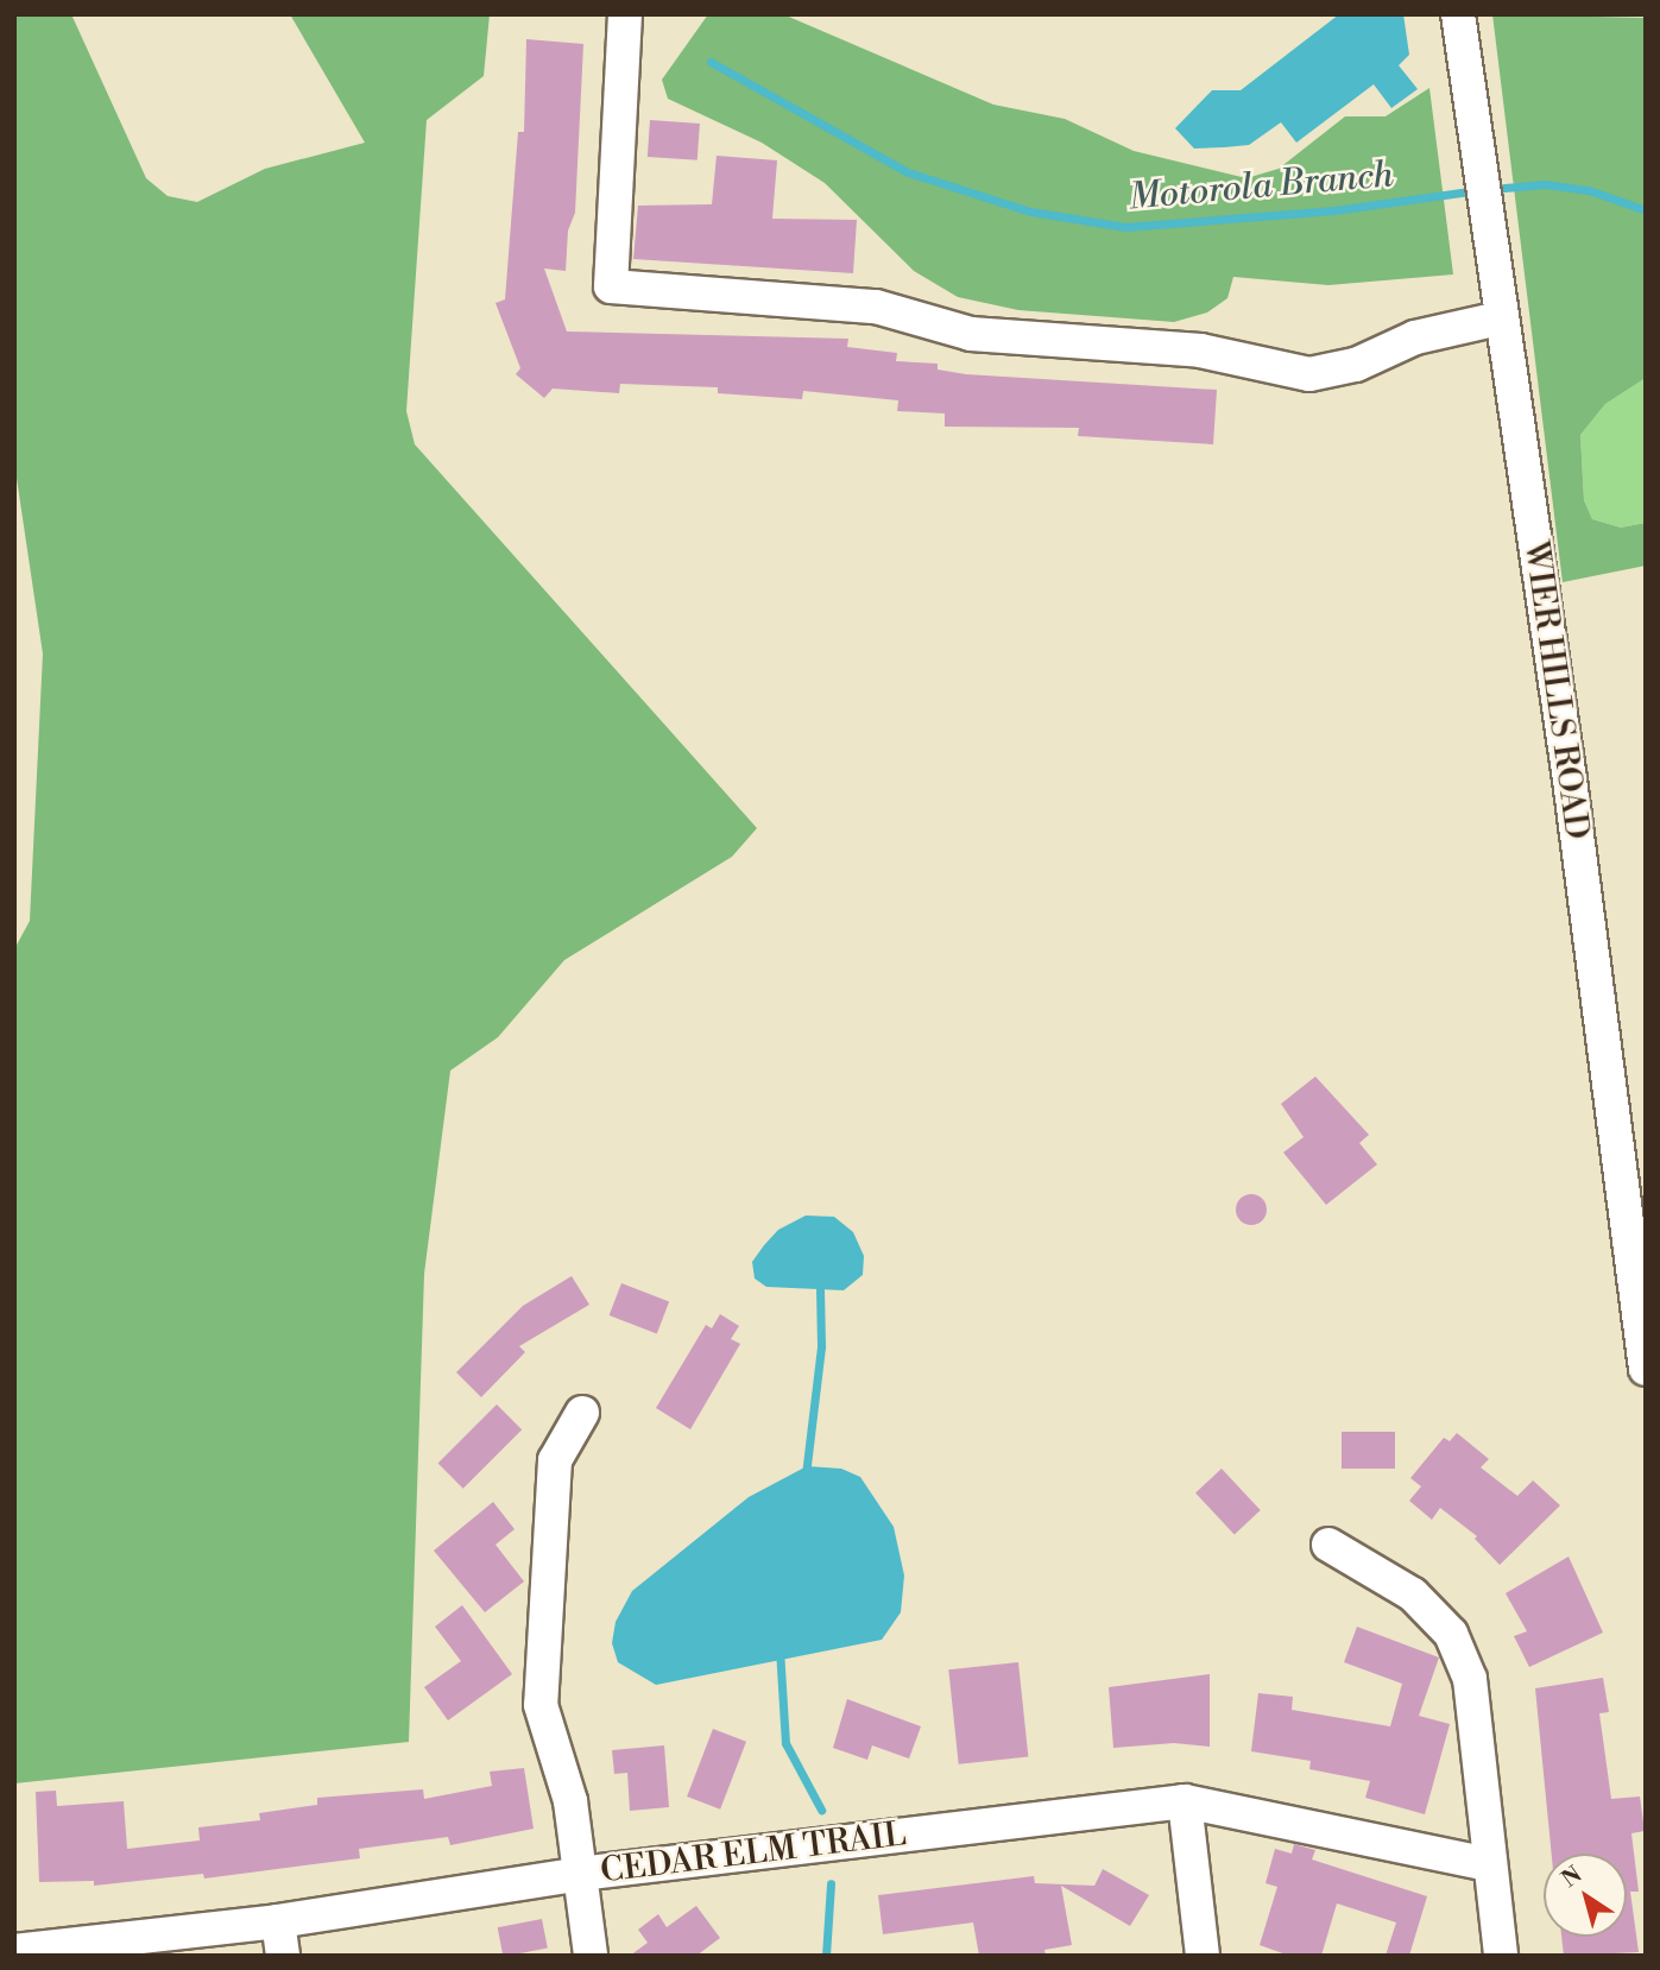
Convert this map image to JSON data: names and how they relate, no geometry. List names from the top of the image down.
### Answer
{
  "streets": {
    "street": ["WIER HILLS ROAD", "CEDAR ELM TRAIL"]
  },
  "water": ["Motorola Branch"],
  "north": "top left"
}
